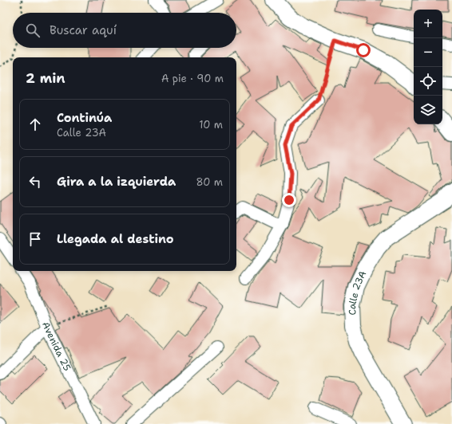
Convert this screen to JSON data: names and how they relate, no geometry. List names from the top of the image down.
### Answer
{
  "streets": {
    "main road": ["Calle 23A"],
    "street": ["Avenida 25"]
  },
  "page": {
    "map_buttons": ["+", "−"],
    "search": "Buscar aquí",
    "heading": ["2 min", "A pie · 90 m"],
    "list": [
      ["Continúa", "Calle 23A", "10 m"],
      ["Gira a la izquierda", "80 m"],
      "Llegada al destino"
    ]
  }
}
